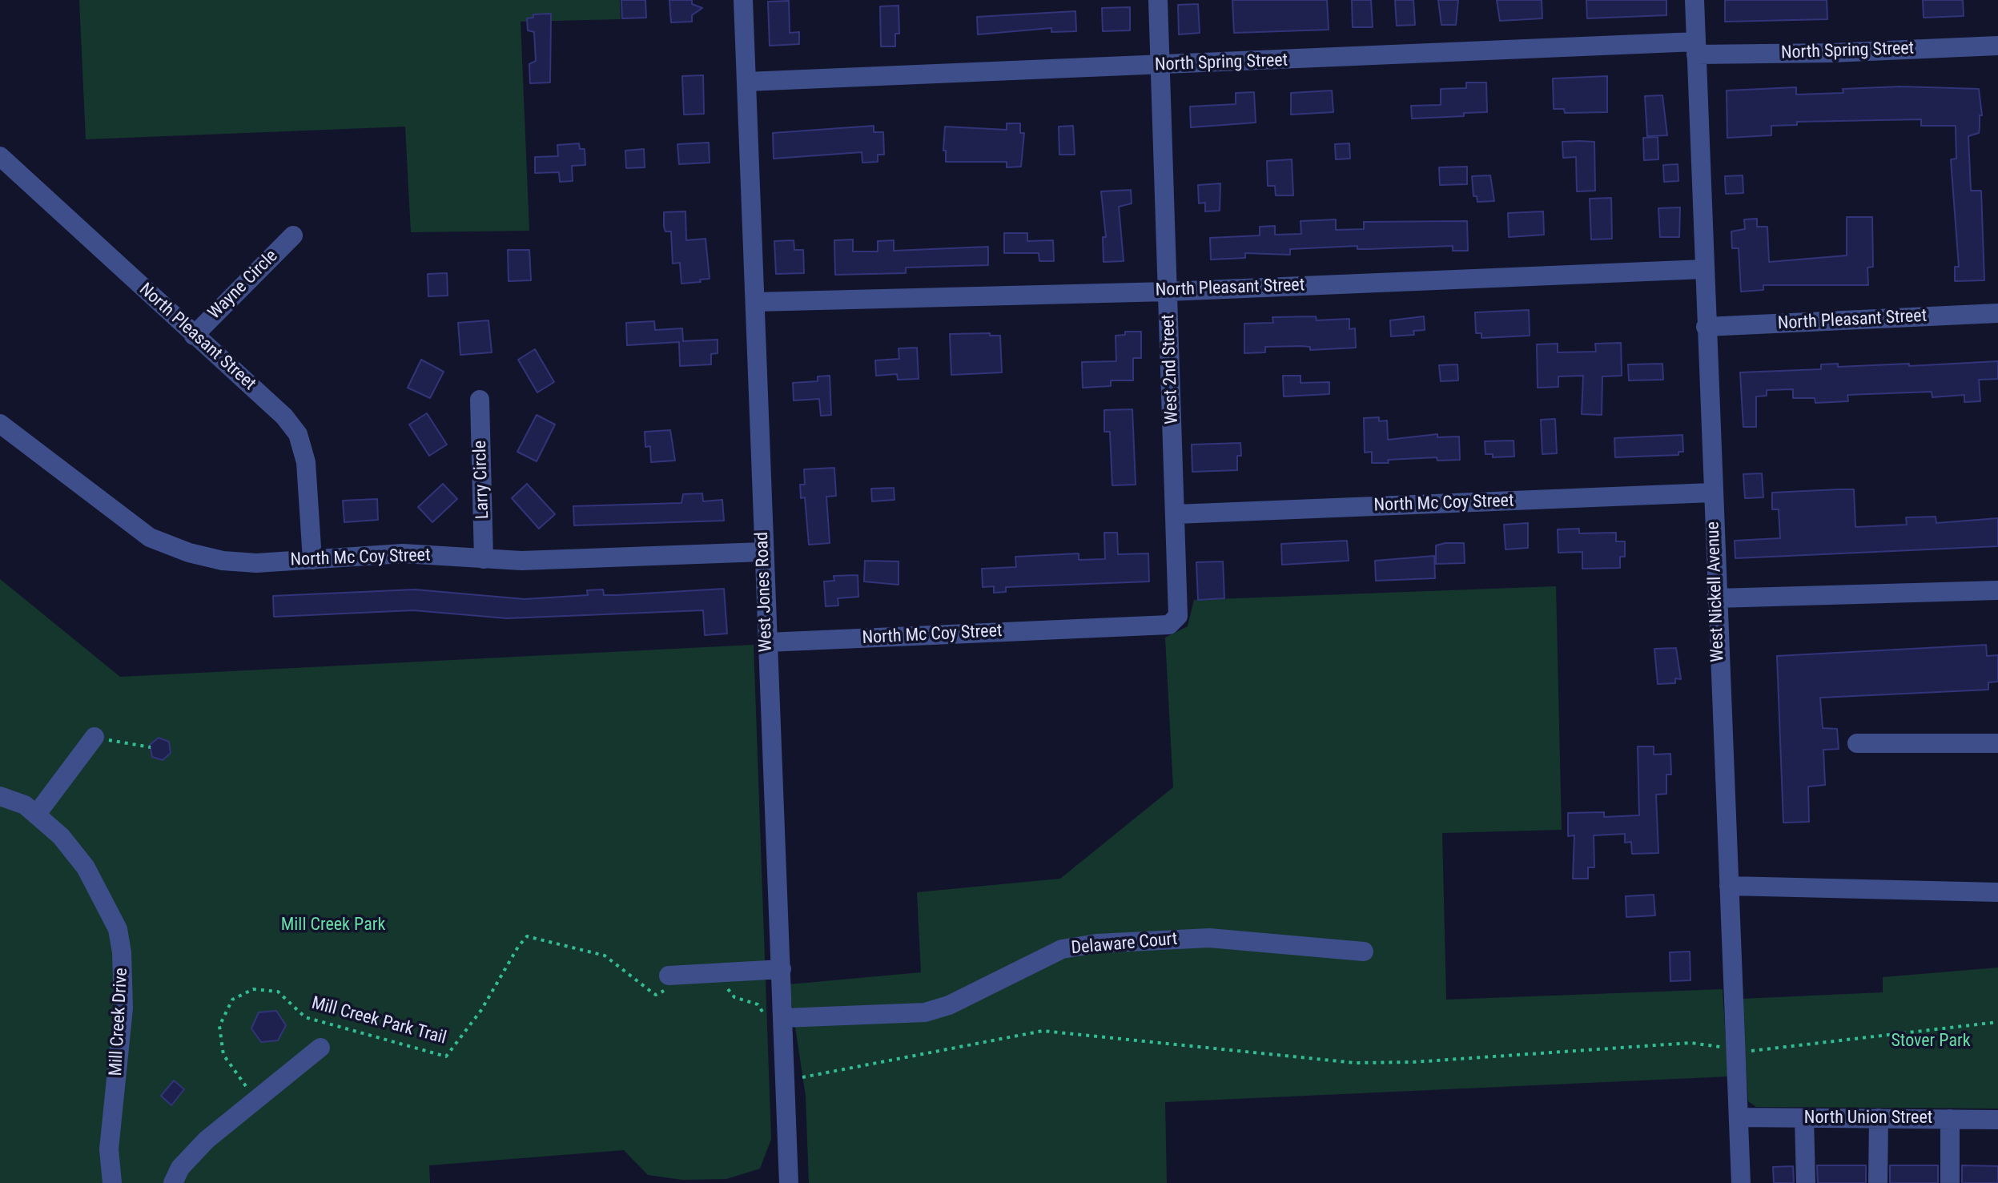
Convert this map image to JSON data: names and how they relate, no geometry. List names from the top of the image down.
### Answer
{
  "streets": {
    "street": [
      "North Spring Street",
      "Wayne Circle",
      "North Pleasant Street",
      "West 2nd Street",
      "Larry Circle",
      "North Mc Coy Street",
      "West Jones Road",
      "West Nickell Avenue",
      "Delaware Court",
      "Mill Creek Drive",
      "North Union Street"
    ],
    "path": ["Mill Creek Park Trail"]
  },
  "crossings": [
    ["North Spring Street", "West 2nd Street"],
    ["North Spring Street", "West Jones Road"],
    ["North Spring Street", "West Nickell Avenue"],
    ["Wayne Circle", "North Pleasant Street"],
    ["North Pleasant Street", "West 2nd Street"],
    ["North Pleasant Street", "North Mc Coy Street"],
    ["North Pleasant Street", "West Jones Road"],
    ["North Pleasant Street", "West Nickell Avenue"],
    ["West 2nd Street", "North Mc Coy Street"],
    ["Larry Circle", "North Mc Coy Street"],
    ["North Mc Coy Street", "West Jones Road"],
    ["North Mc Coy Street", "West Nickell Avenue"],
    ["West Jones Road", "Delaware Court"],
    ["West Nickell Avenue", "North Union Street"]
  ],
  "parks": ["Mill Creek Park", "Stover Park"]
}
